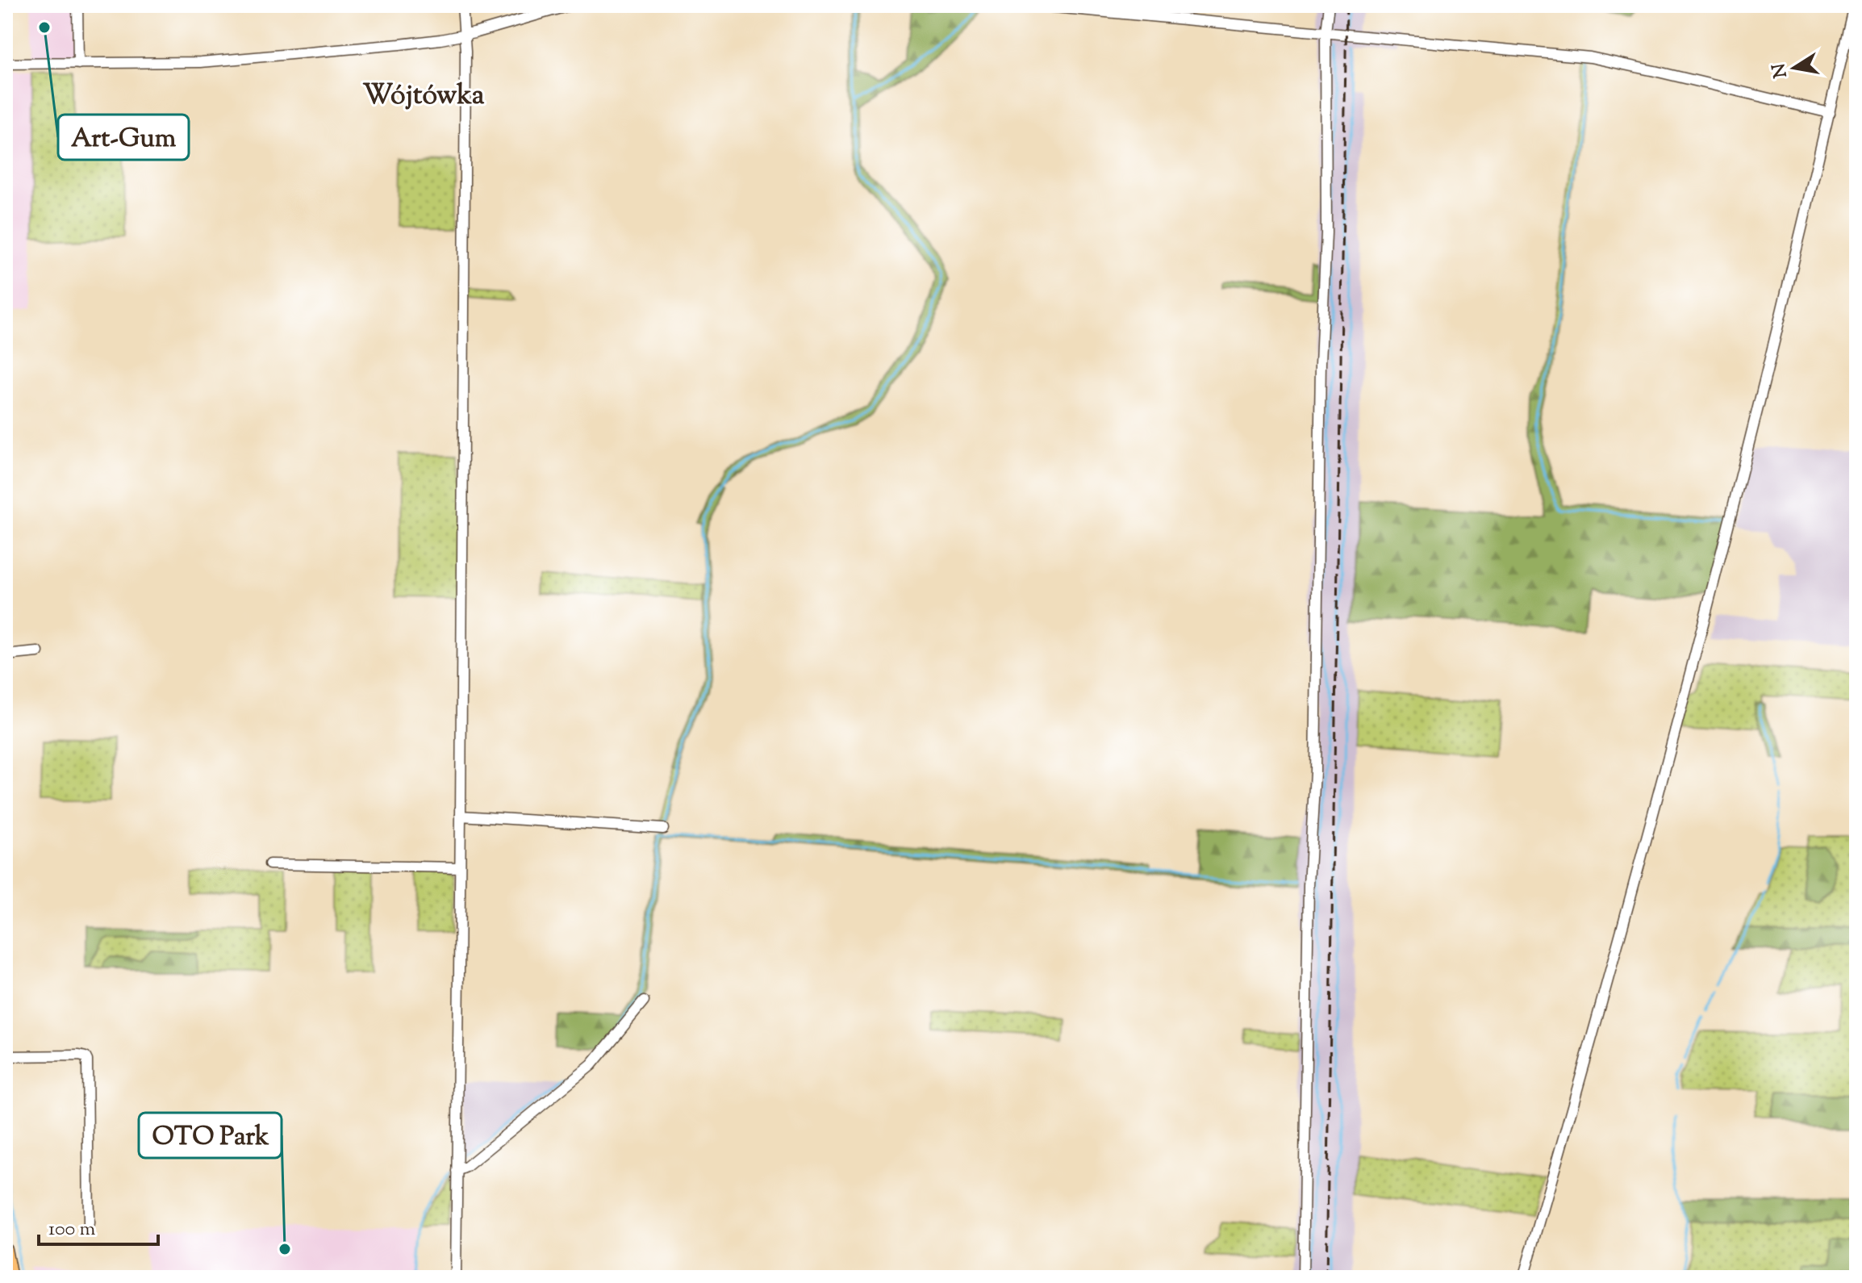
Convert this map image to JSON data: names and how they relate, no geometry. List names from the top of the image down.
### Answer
{
  "districts": ["Wójtówka"],
  "places": ["Art-Gum", "OTO Park"],
  "scale_bar": "100 m",
  "north": "left"
}
